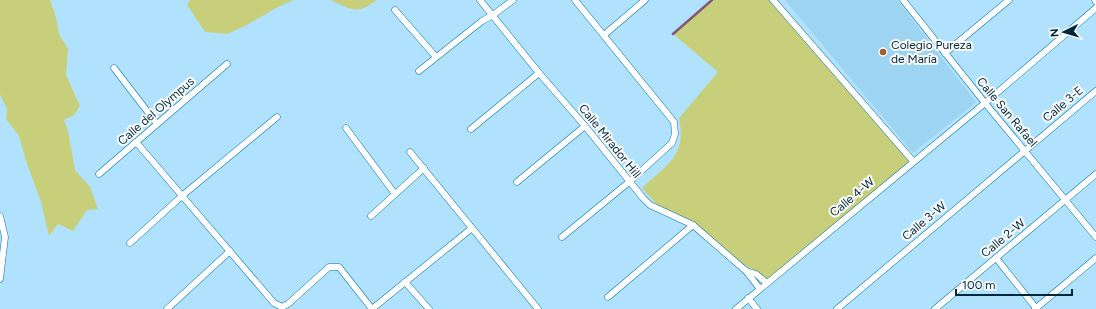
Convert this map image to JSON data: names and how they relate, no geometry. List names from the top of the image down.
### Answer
{
  "streets": {
    "street": [
      "Calle 3-E",
      "Calle del Olympus",
      "Calle San Rafael",
      "Calle Mirador Hill",
      "Calle 4-W",
      "Calle 3-W",
      "Calle 2-W"
    ]
  },
  "crossings": [
    ["Calle 3-E", "Calle San Rafael"],
    ["Calle 3-E", "Calle 3-W"],
    ["Calle San Rafael", "Calle 4-W"],
    ["Calle San Rafael", "Calle 3-W"],
    ["Calle San Rafael", "Calle 2-W"],
    ["Calle Mirador Hill", "Calle 4-W"]
  ],
  "places": ["Colegio Pureza de María"],
  "scale_bar": "100 m",
  "north": "left"
}
